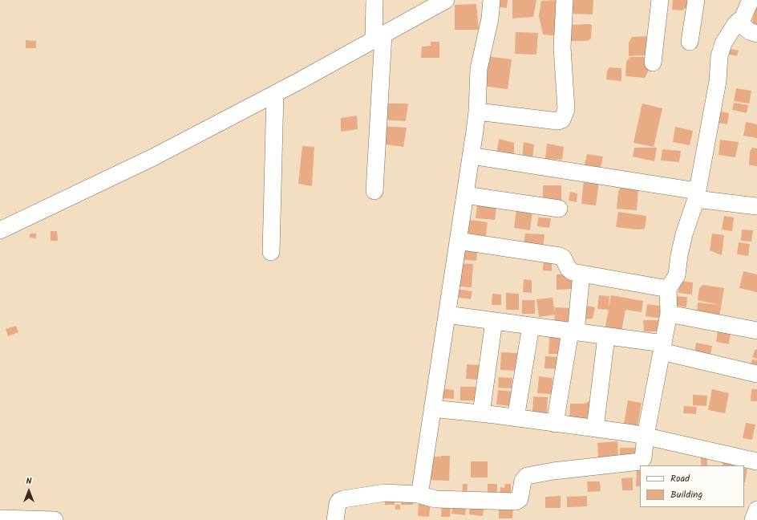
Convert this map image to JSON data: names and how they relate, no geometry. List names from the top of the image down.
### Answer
{
  "legend": ["Road", "Building"],
  "north": "top"
}
